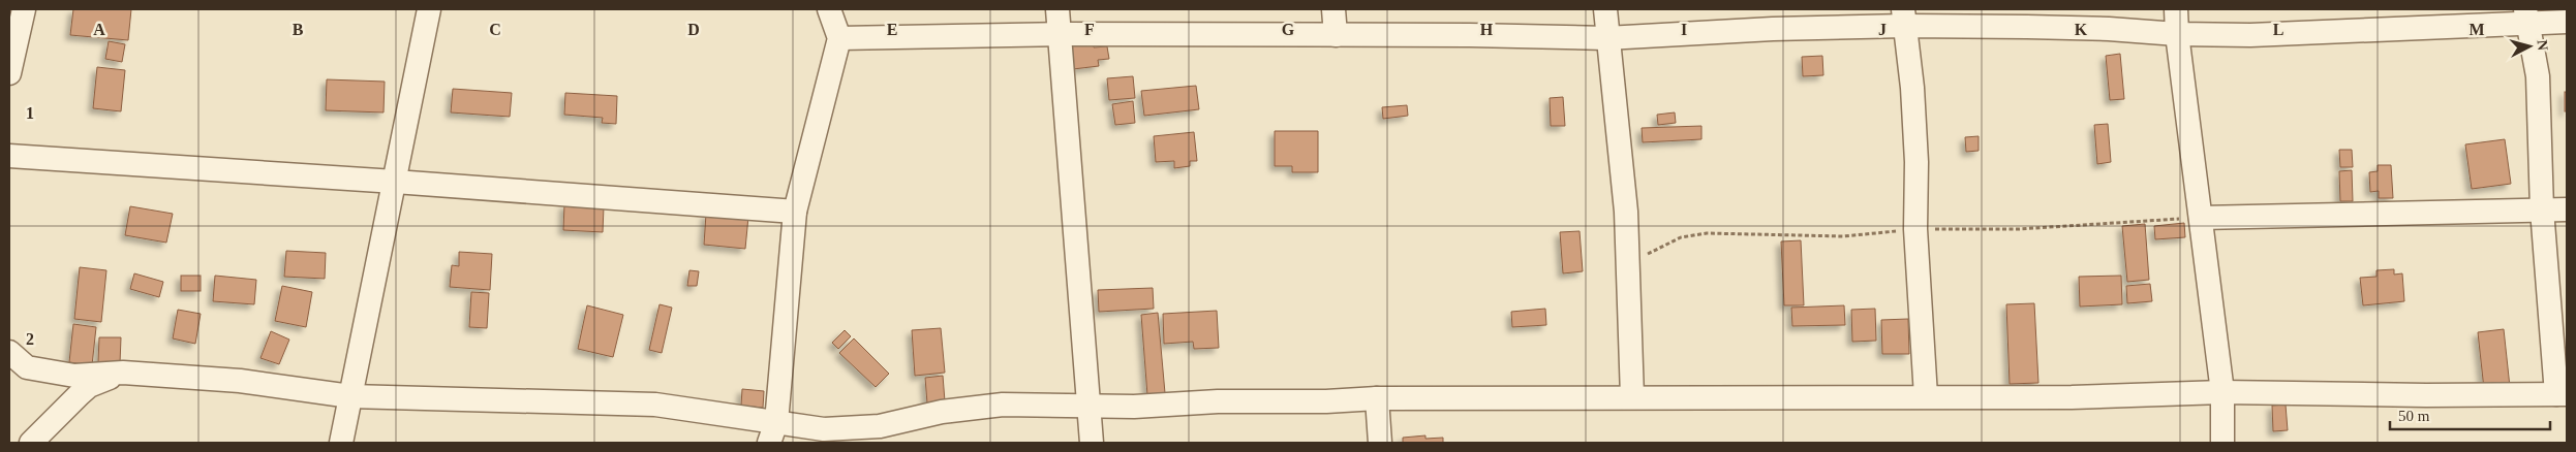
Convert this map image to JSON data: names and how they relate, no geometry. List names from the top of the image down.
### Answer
{
  "scale_bar": "50 m",
  "north": "right",
  "grid": {
    "columns": [
      "A",
      "B",
      "C",
      "D",
      "E",
      "F",
      "G",
      "H",
      "I",
      "J",
      "K",
      "L",
      "M"
    ],
    "rows": ["1", "2"]
  }
}
